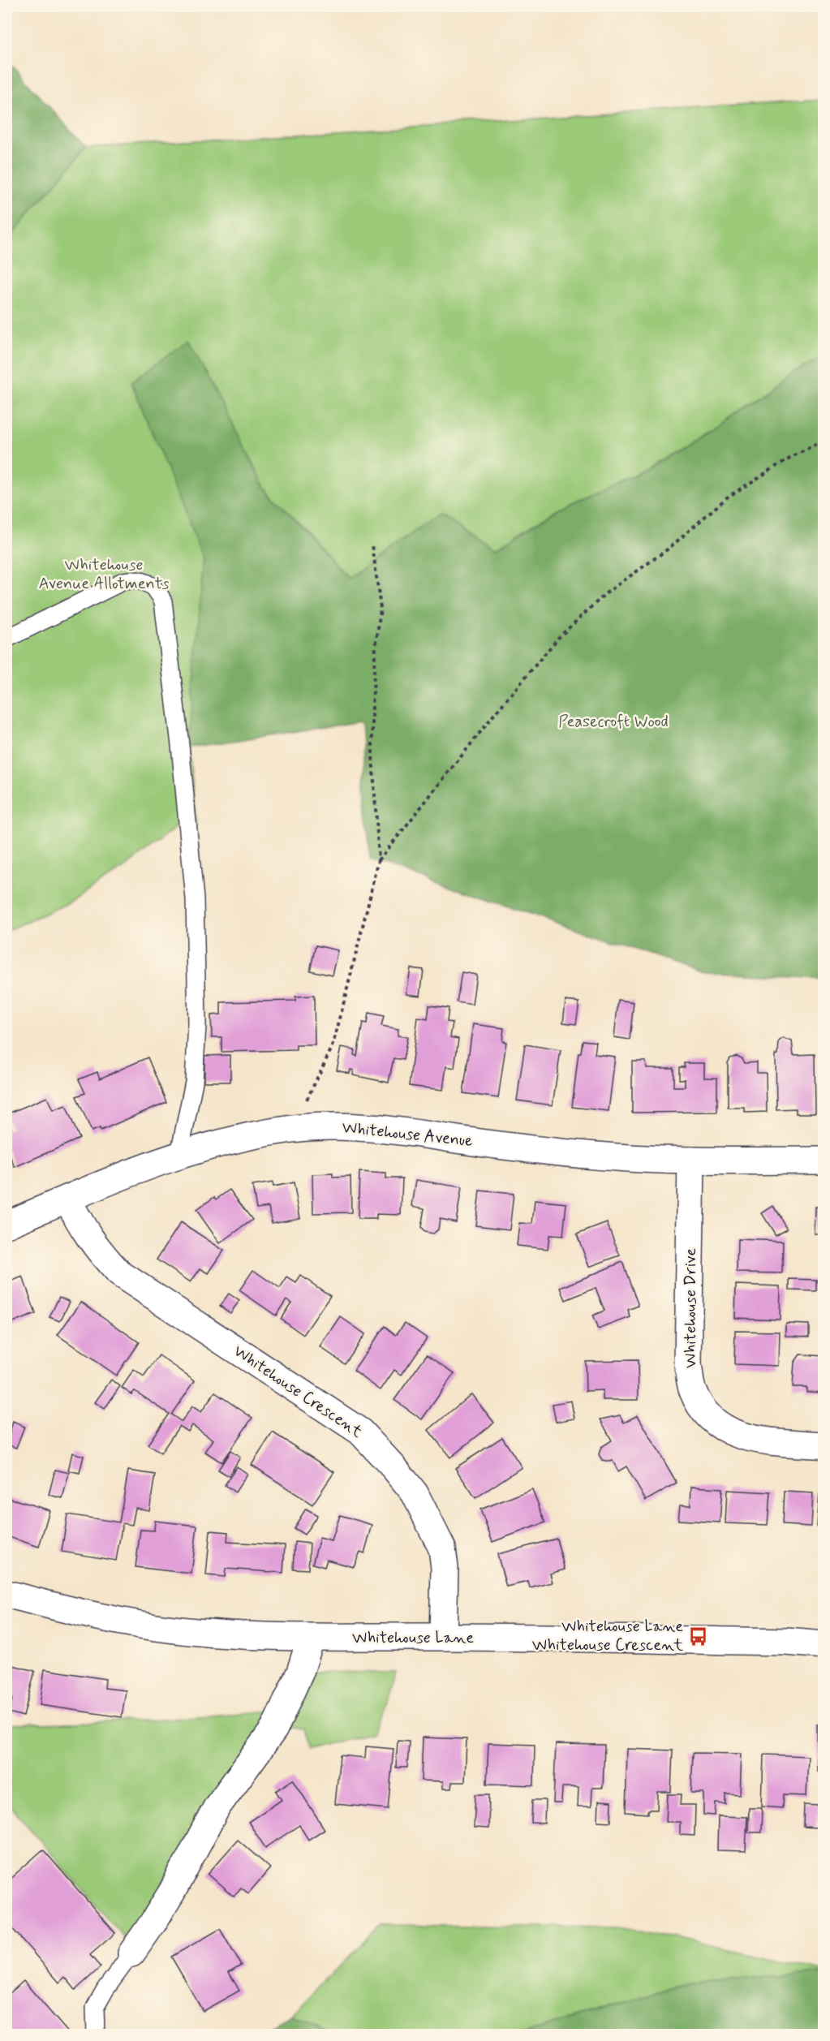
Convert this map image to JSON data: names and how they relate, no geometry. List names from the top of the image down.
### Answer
{
  "streets": {
    "street": [
      "Whitehouse Avenue",
      "Whitehouse Drive",
      "Whitehouse Crescent",
      "Whitehouse Lane"
    ]
  },
  "crossings": [
    ["Whitehouse Avenue", "Whitehouse Drive"],
    ["Whitehouse Avenue", "Whitehouse Crescent"],
    ["Whitehouse Crescent", "Whitehouse Lane"]
  ],
  "parks": ["Whitehouse Avenue Allotments", "Peasecroft Wood"],
  "places": {
    "bus stop": ["Whitehouse Lane Whitehouse Crescent"]
  }
}
